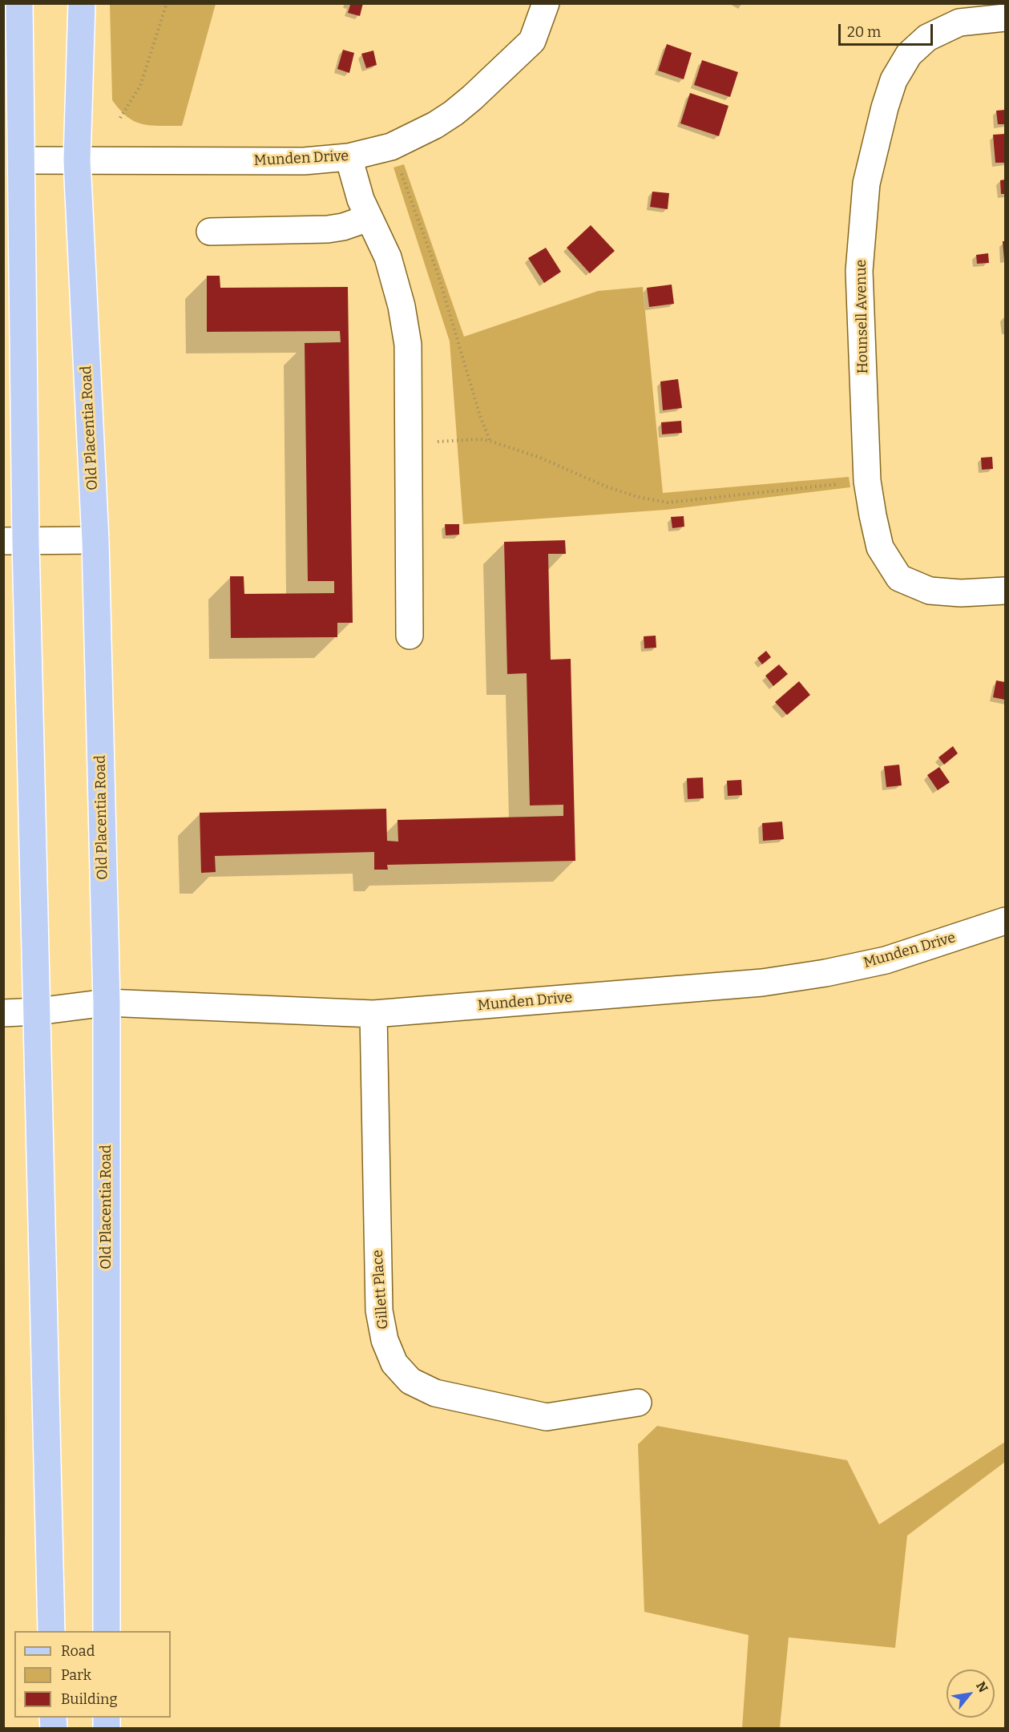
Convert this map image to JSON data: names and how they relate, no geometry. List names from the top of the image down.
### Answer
{
  "streets": {
    "main road": ["Old Placentia Road"],
    "street": ["Munden Drive", "Hounsell Avenue", "Gillett Place"]
  },
  "crossings": [
    ["Munden Drive", "Old Placentia Road"],
    ["Munden Drive", "Gillett Place"]
  ],
  "legend": ["Road", "Park", "Building"],
  "scale_bar": "20 m",
  "north": "top right"
}
